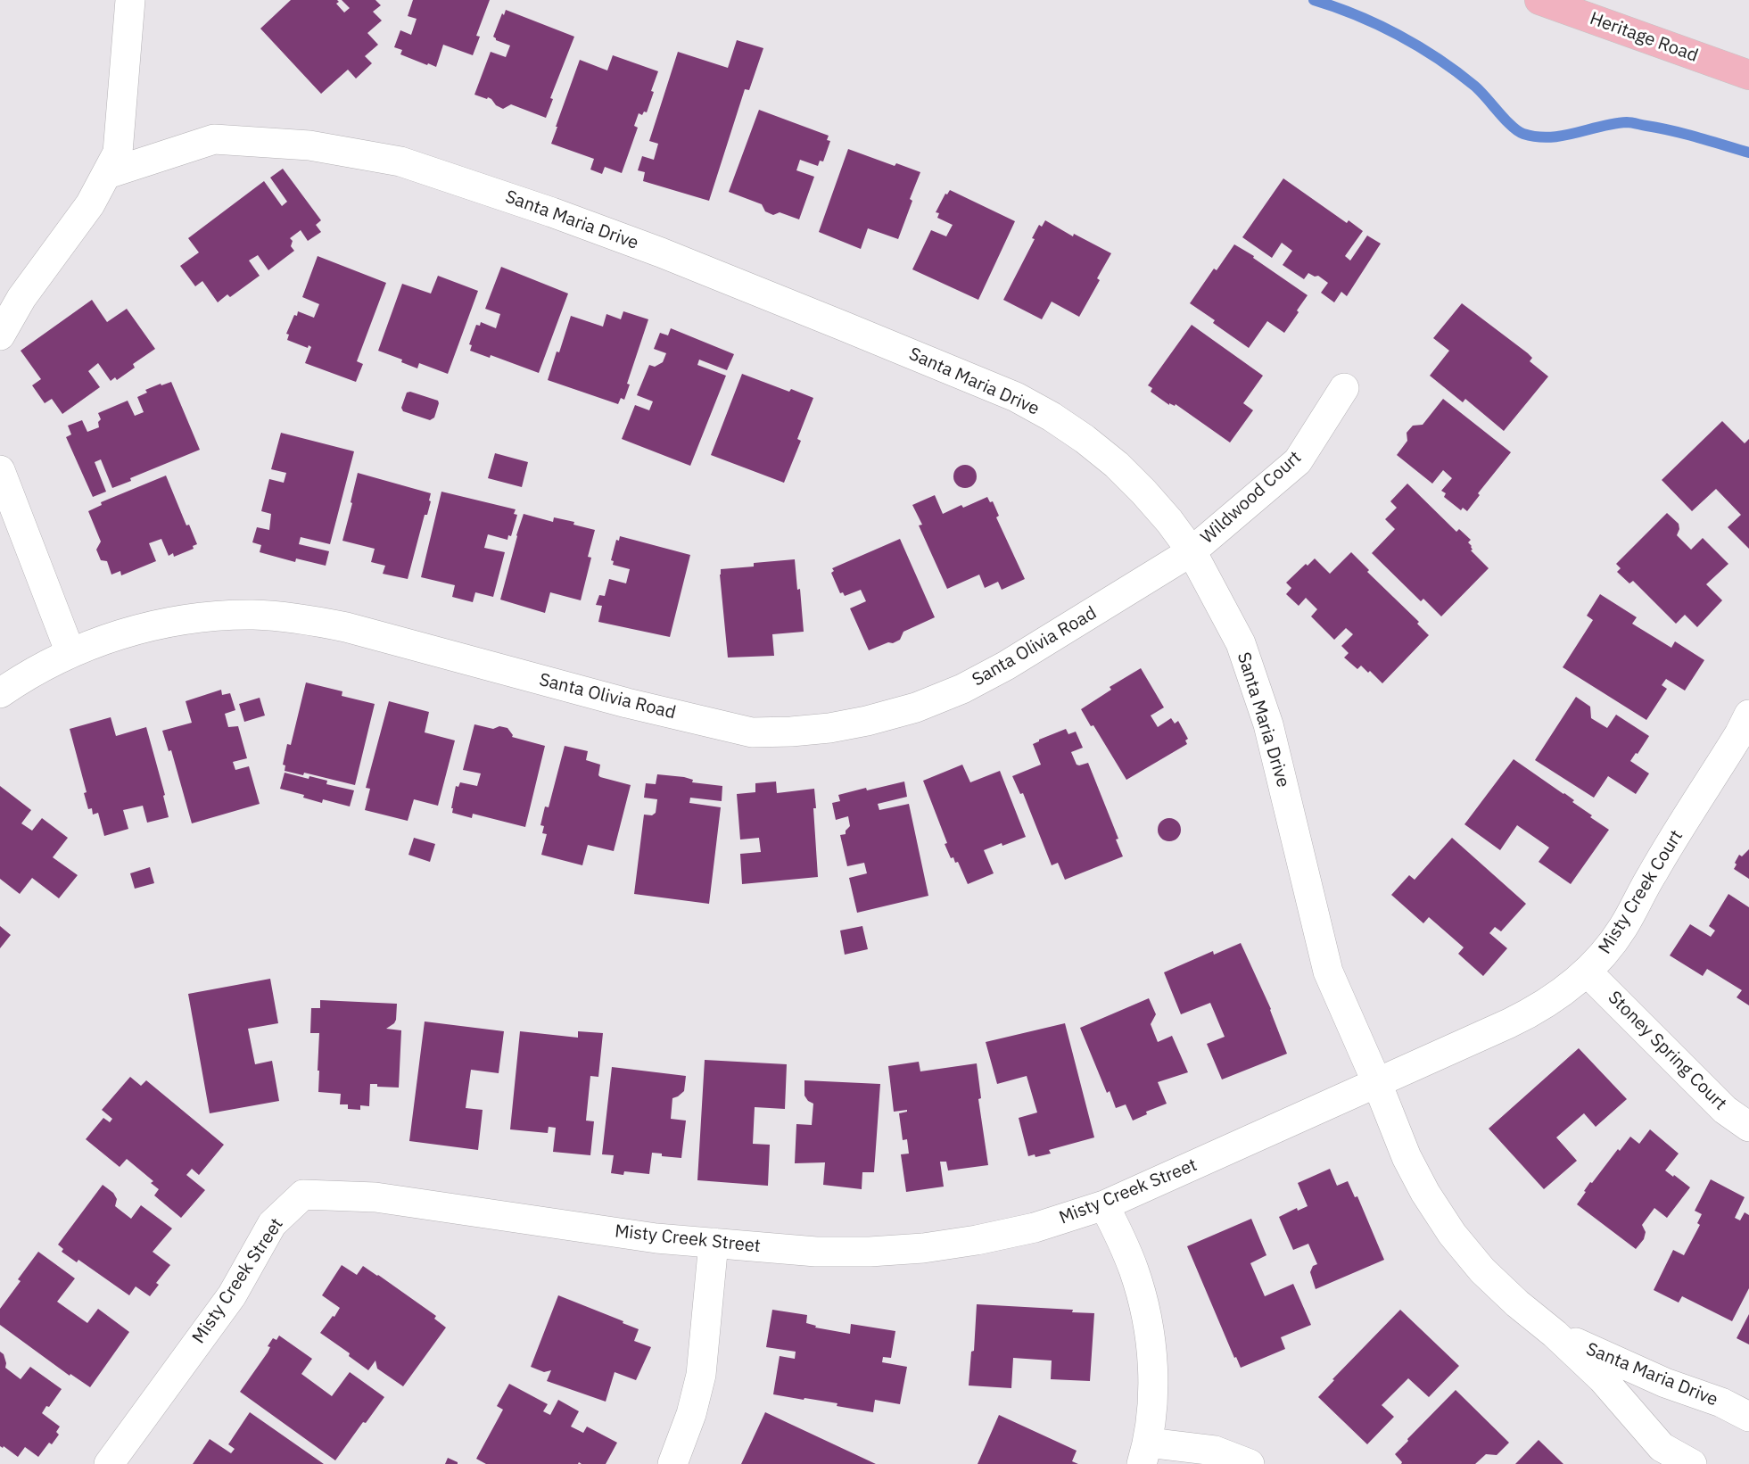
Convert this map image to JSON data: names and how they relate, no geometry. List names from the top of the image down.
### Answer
{
  "streets": {
    "main road": ["Heritage Road"],
    "street": [
      "Santa Maria Drive",
      "Wildwood Court",
      "Santa Olivia Road",
      "Misty Creek Court",
      "Stoney Spring Court",
      "Misty Creek Street"
    ]
  },
  "crossings": [
    ["Santa Maria Drive", "Wildwood Court"],
    ["Santa Maria Drive", "Santa Olivia Road"],
    ["Santa Maria Drive", "Misty Creek Court"],
    ["Santa Maria Drive", "Misty Creek Street"],
    ["Wildwood Court", "Santa Olivia Road"],
    ["Misty Creek Court", "Stoney Spring Court"],
    ["Misty Creek Court", "Misty Creek Street"]
  ]
}
